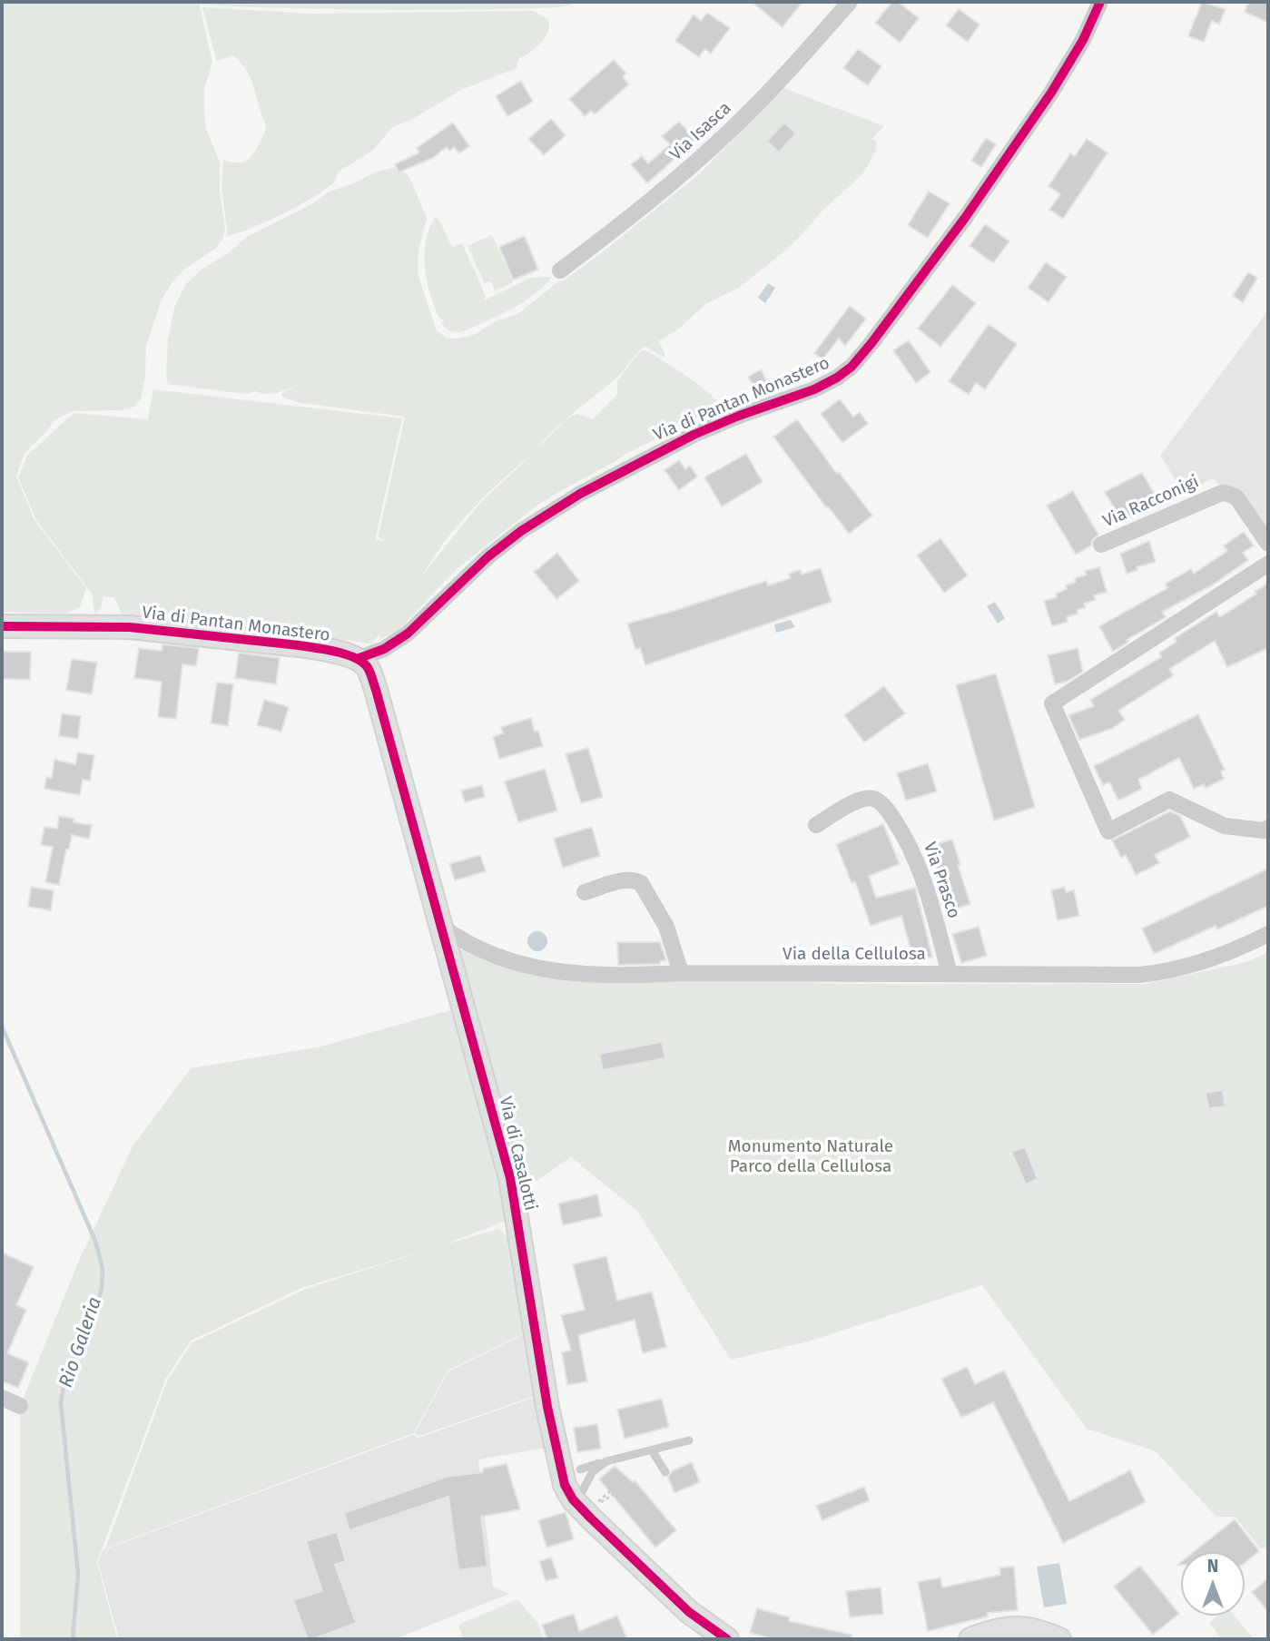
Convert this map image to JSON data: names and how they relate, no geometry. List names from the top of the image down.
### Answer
{
  "streets": {
    "street": [
      "Via Isasca",
      "Via di Pantan Monastero",
      "Via Racconigi",
      "Via Prasco",
      "Via della Cellulosa",
      "Via di Casalotti"
    ]
  },
  "crossings": [
    ["Via di Pantan Monastero", "Via di Casalotti"],
    ["Via Prasco", "Via della Cellulosa"],
    ["Via della Cellulosa", "Via di Casalotti"]
  ],
  "water": ["Rio Galeria"],
  "parks": ["Monumento Naturale Parco della Cellulosa"],
  "north": "top"
}
